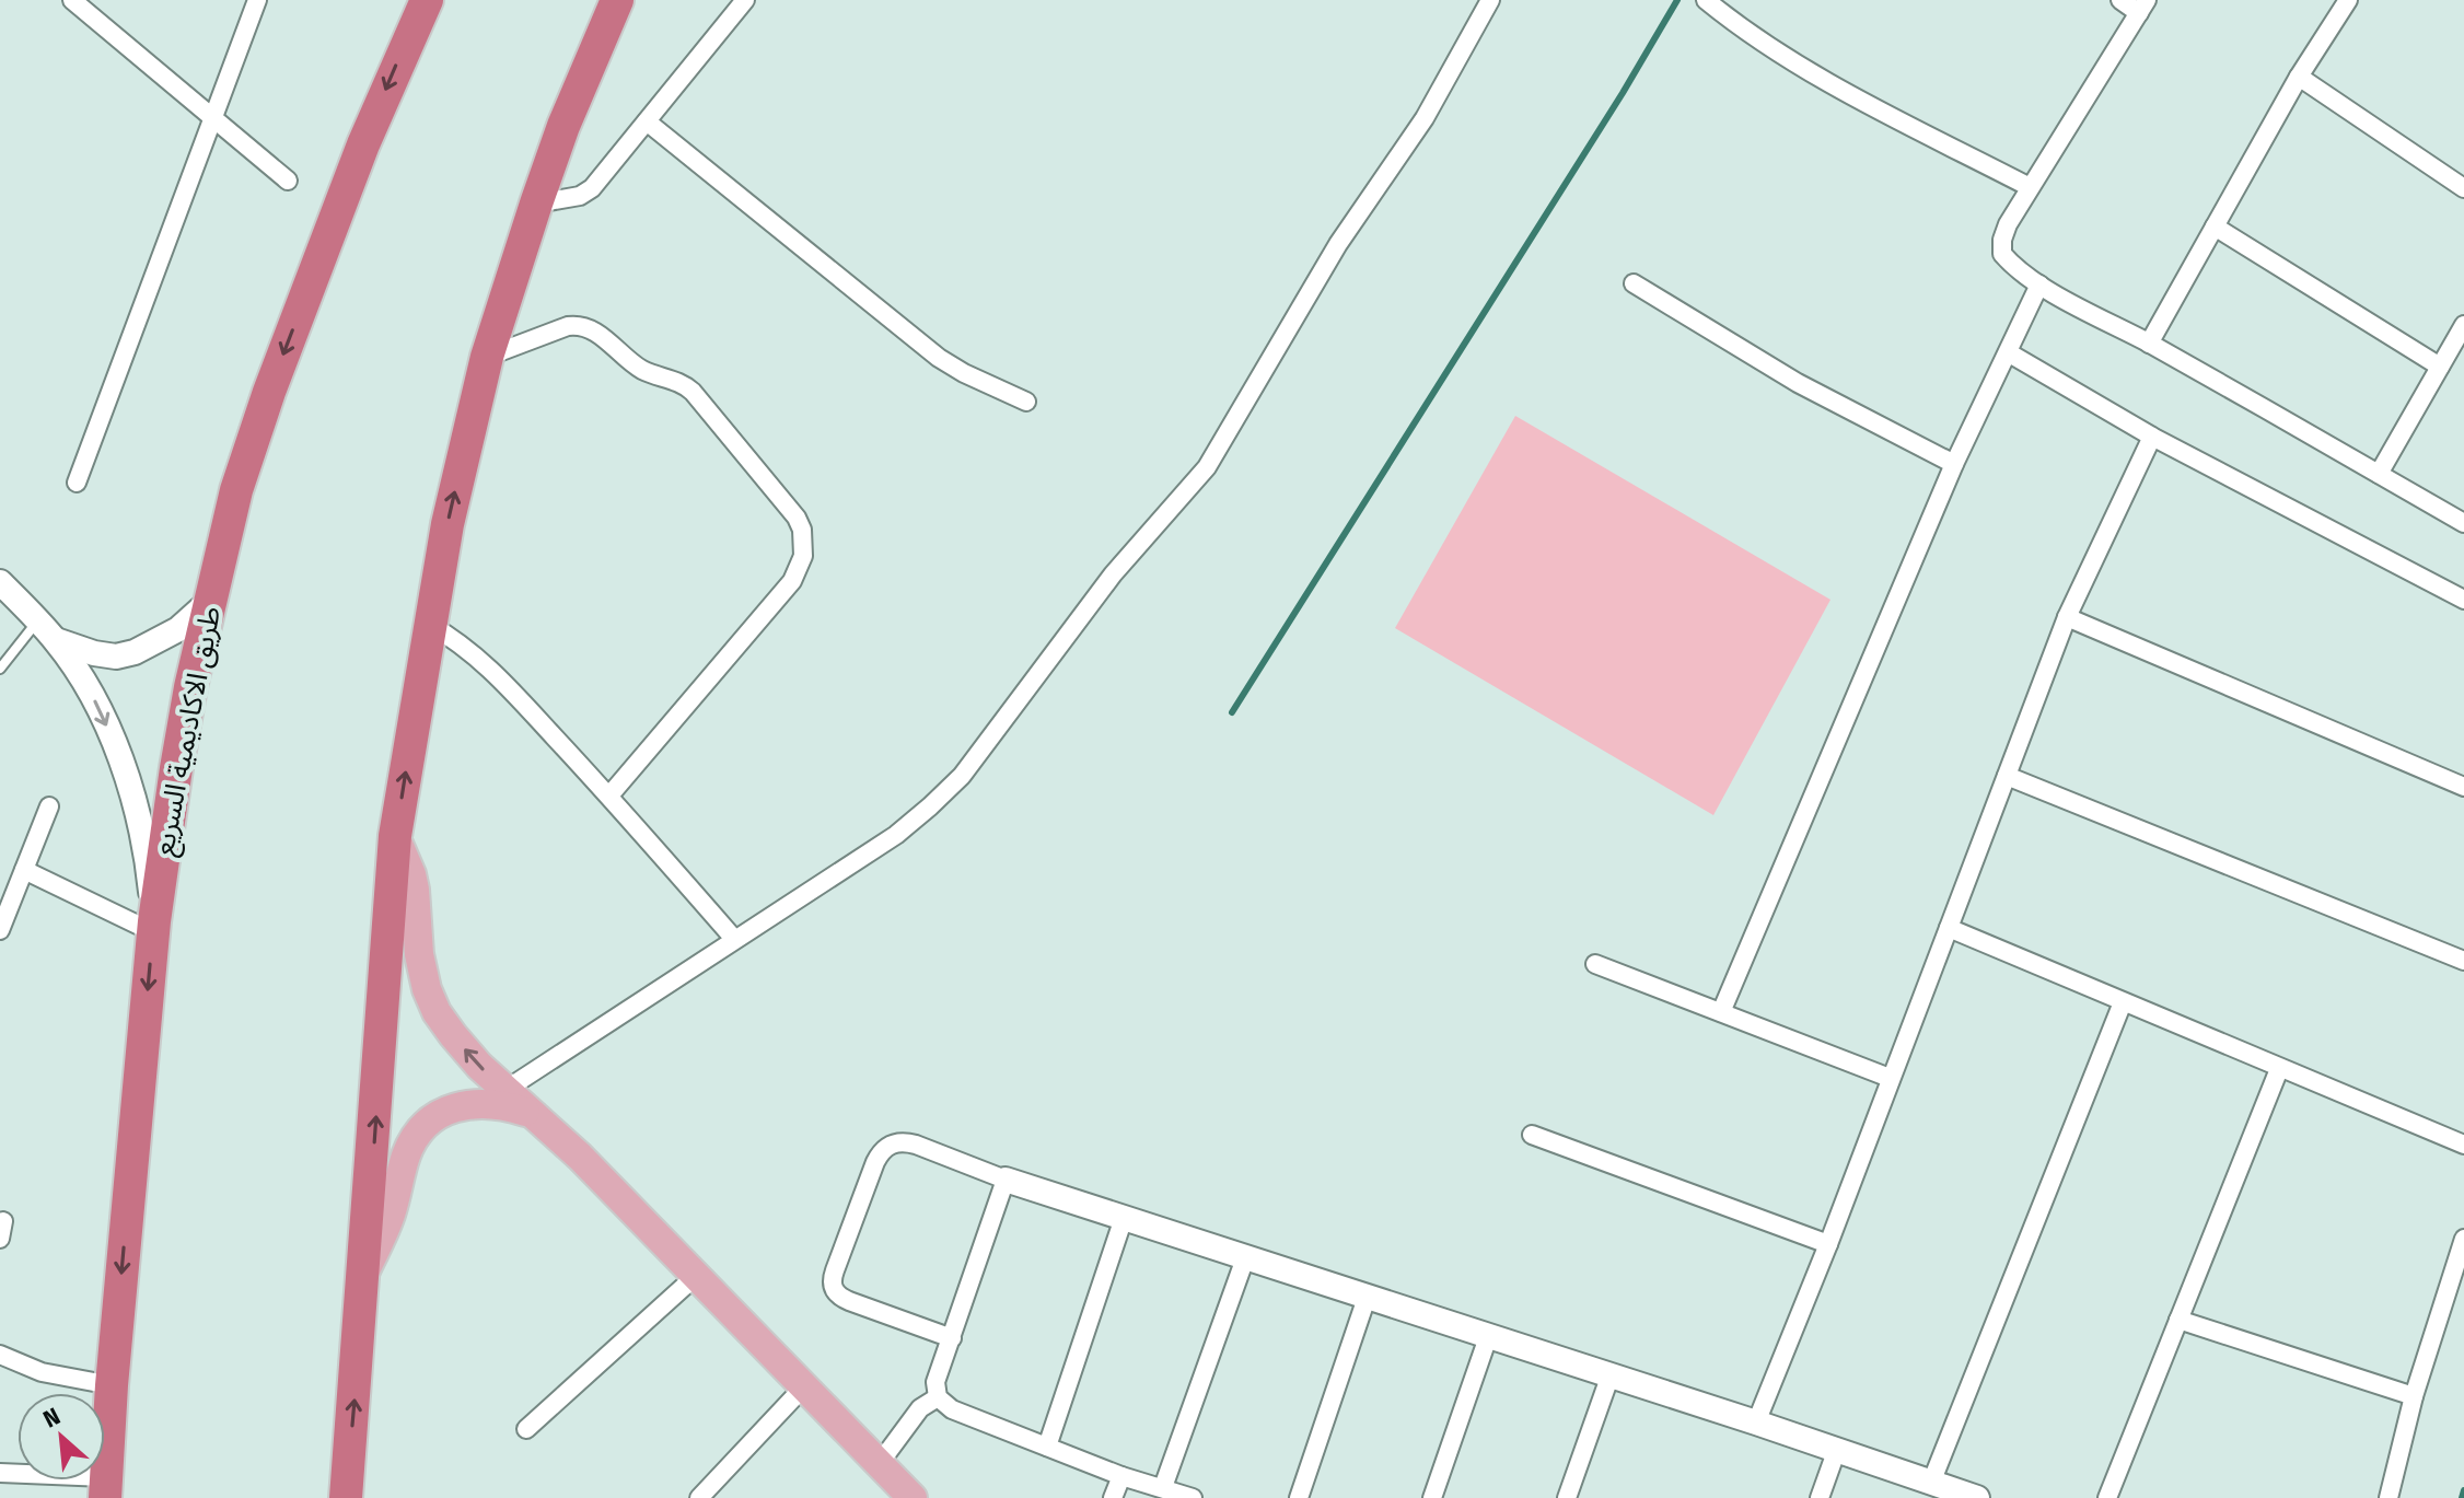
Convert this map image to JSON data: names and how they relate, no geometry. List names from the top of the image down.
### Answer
{
  "streets": {
    "highway": ["طريق الاكاديمية السريع"]
  },
  "north": "top left"
}
